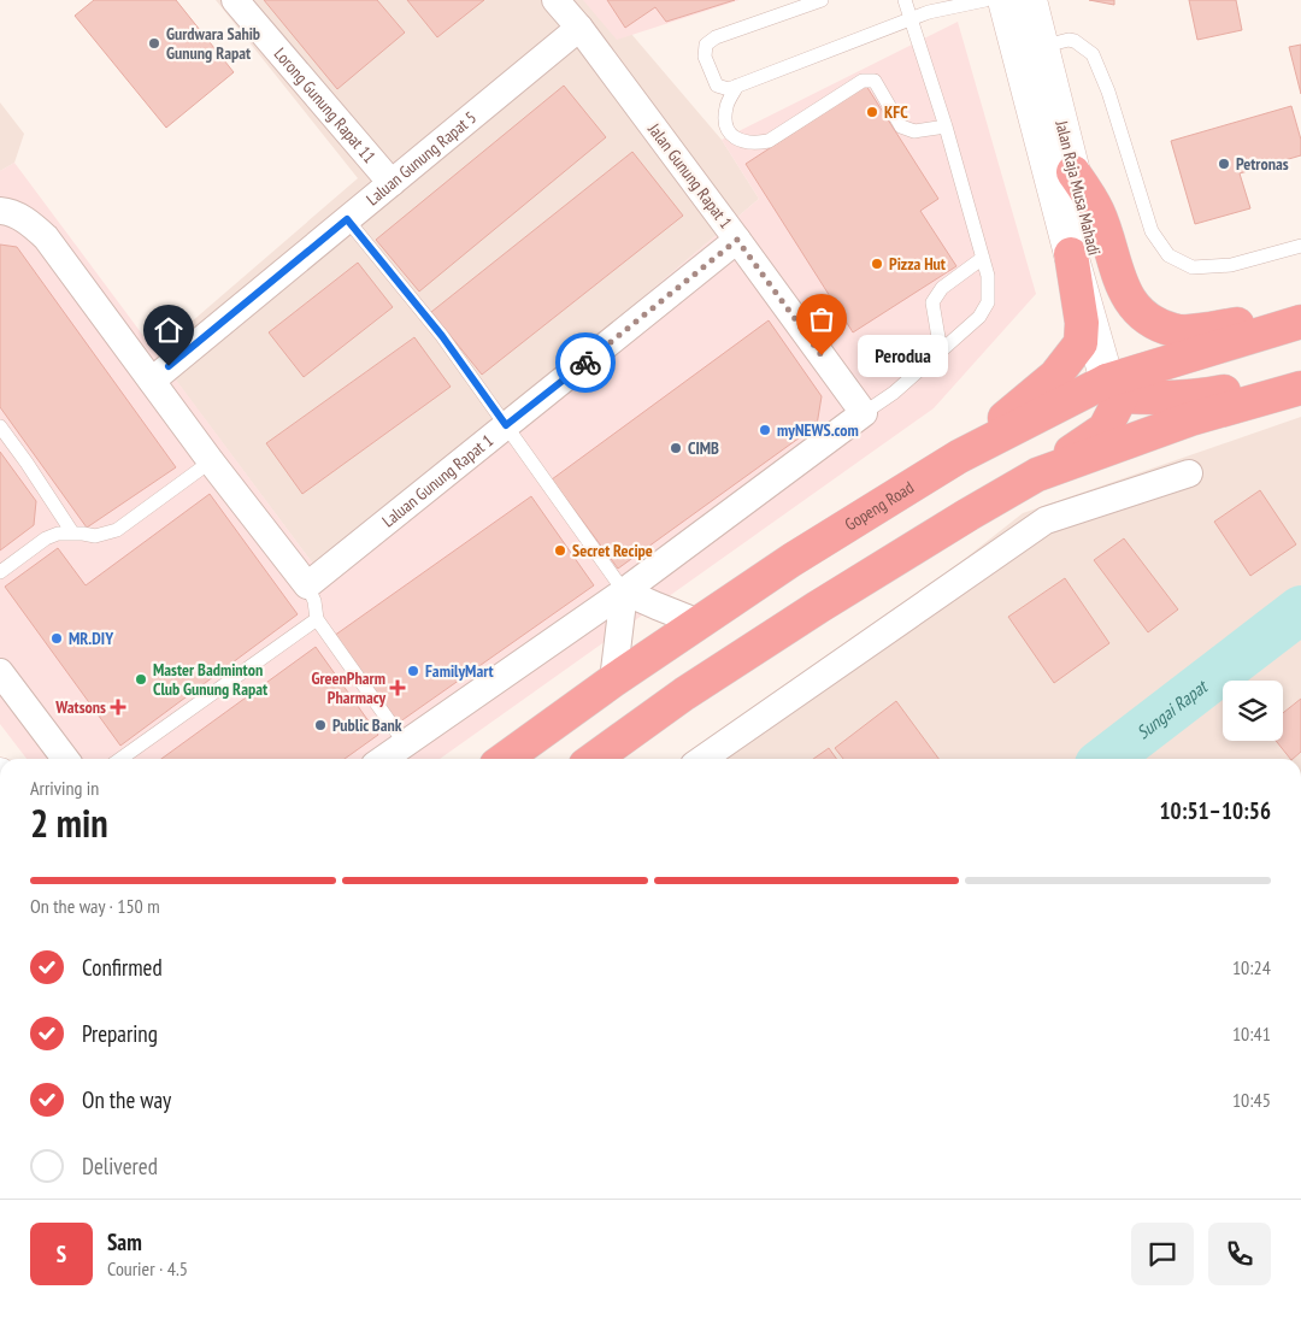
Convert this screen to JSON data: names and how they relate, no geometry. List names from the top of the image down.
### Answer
{
  "streets": {
    "highway": ["Gopeng Road"],
    "main road": ["Jalan Raja Musa Mahadi"],
    "street": [
      "Lorong Gunung Rapat 11",
      "Laluan Gunung Rapat 5",
      "Jalan Gunung Rapat 1",
      "Laluan Gunung Rapat 1"
    ]
  },
  "crossings": [
    ["Lorong Gunung Rapat 11", "Laluan Gunung Rapat 5"],
    ["Laluan Gunung Rapat 5", "Jalan Gunung Rapat 1"],
    ["Jalan Gunung Rapat 1", "Laluan Gunung Rapat 1"],
    ["Jalan Raja Musa Mahadi", "Gopeng Road"]
  ],
  "water": ["Sungai Rapat"],
  "places": {
    "other": [
      "Gurdwara Sahib Gunung Rapat",
      "KFC",
      "Petronas",
      "Pizza Hut",
      "Perodua",
      "myNEWS.com",
      "CIMB",
      "Secret Recipe",
      "MR.DIY",
      "FamilyMart",
      "Master Badminton Club Gunung Rapat",
      "Public Bank"
    ],
    "health": ["GreenPharm Pharmacy", "Watsons"]
  },
  "page": {
    "bubble": "Perodua",
    "heading": ["2 min", "Arriving in", "10:51–10:56"],
    "panel": ["Sam", "Courier · 4.5"],
    "bar": "On the way · 150 m",
    "list": [
      ["Confirmed", "10:24"],
      ["Preparing", "10:41"],
      ["On the way", "10:45"],
      "Delivered"
    ],
    "round": "S"
  }
}
